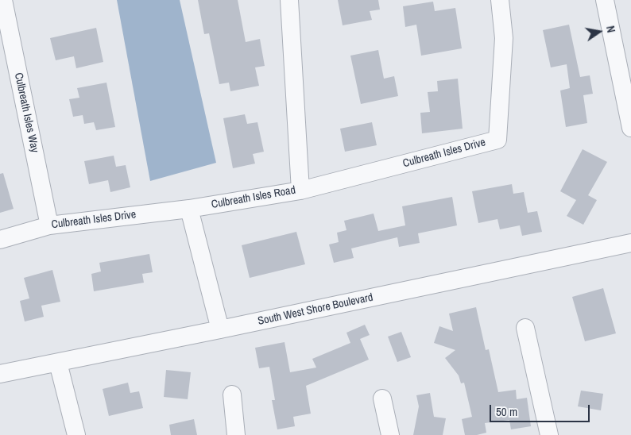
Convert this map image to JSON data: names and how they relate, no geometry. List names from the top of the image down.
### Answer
{
  "streets": {
    "street": [
      "Culbreath Isles Way",
      "Culbreath Isles Drive",
      "Culbreath Isles Road",
      "South West Shore Boulevard"
    ]
  },
  "crossings": [
    ["Culbreath Isles Way", "Culbreath Isles Drive"],
    ["Culbreath Isles Drive", "Culbreath Isles Road"]
  ],
  "scale_bar": "50 m",
  "north": "right"
}
